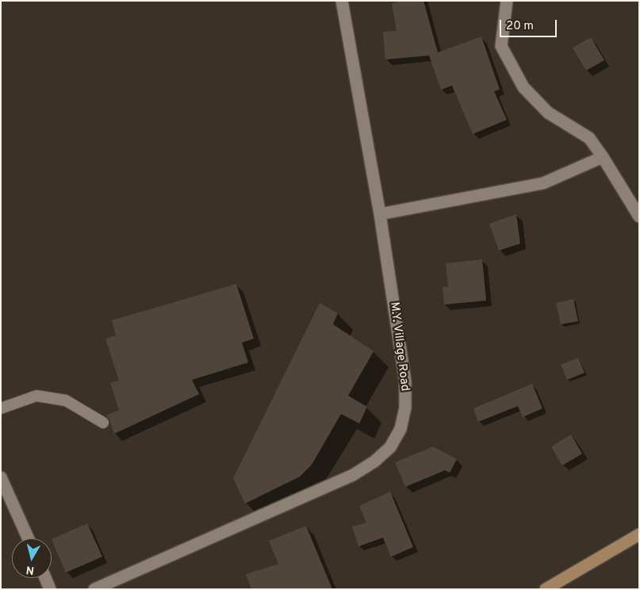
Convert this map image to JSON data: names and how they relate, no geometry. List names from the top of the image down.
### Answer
{
  "streets": {
    "street": ["M.Y. Village Road"]
  },
  "scale_bar": "20 m",
  "north": "bottom"
}
